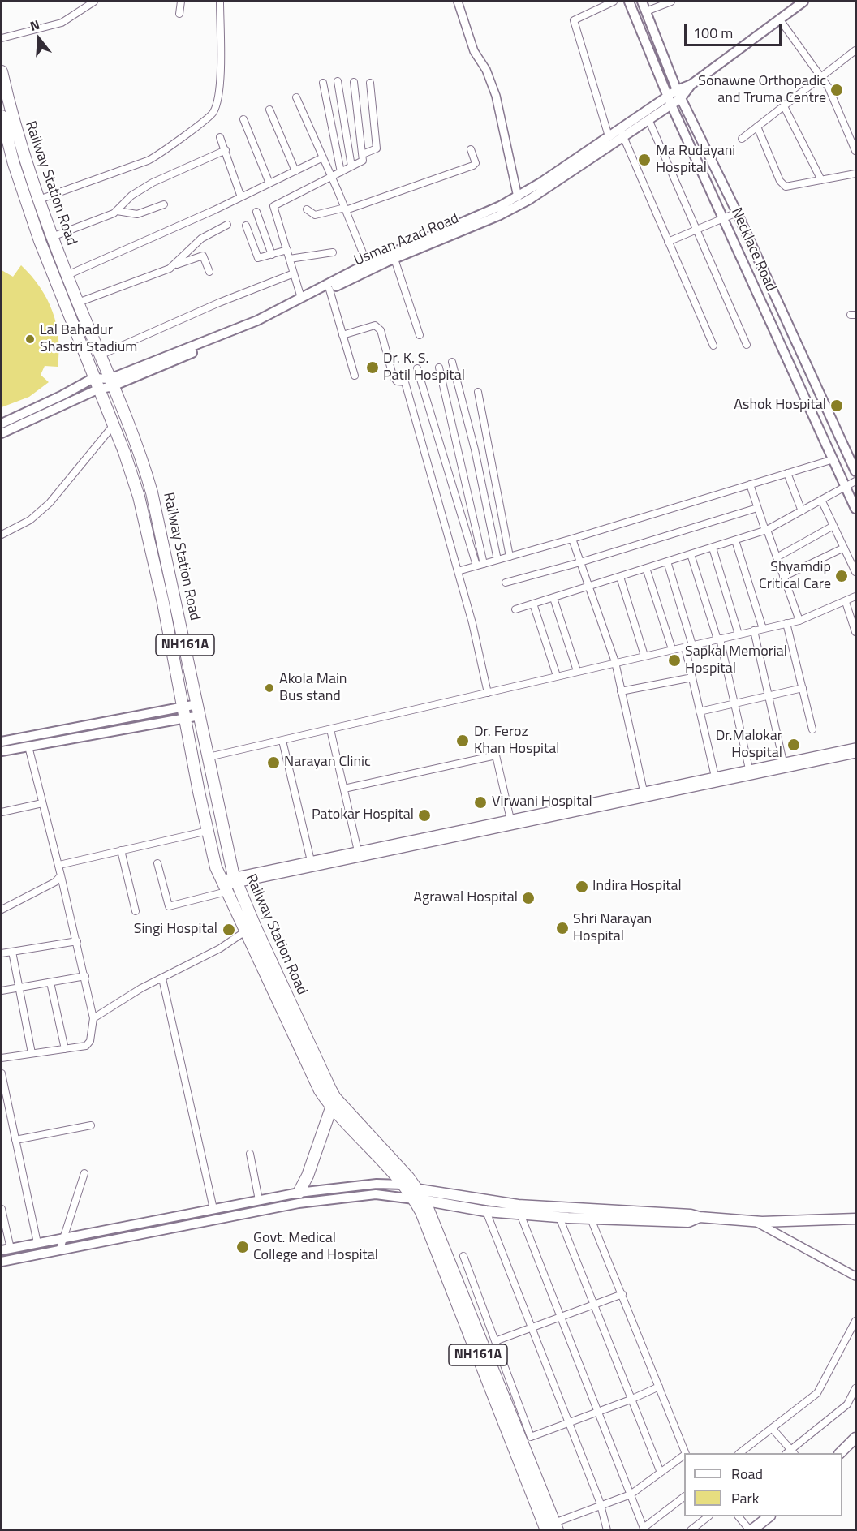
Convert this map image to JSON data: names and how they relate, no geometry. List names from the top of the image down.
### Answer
{
  "streets": {
    "highway": ["Railway Station Road", "NH161A"],
    "main road": ["Usman Azad Road", "Necklace Road"]
  },
  "crossings": [
    ["Railway Station Road", "Usman Azad Road"],
    ["Railway Station Road", "NH161A"],
    ["Usman Azad Road", "Necklace Road"]
  ],
  "places": [
    "Sonawne Orthopadic and Truma Centre",
    "Ma Rudayani Hospital",
    "Lal Bahadur Shastri Stadium",
    "Dr. K. S. Patil Hospital",
    "Ashok Hospital",
    "Shyamdip Critical Care",
    "Sapkal Memorial Hospital",
    "Akola Main Bus stand",
    "Dr. Feroz Khan Hospital",
    "Dr.Malokar Hospital",
    "Narayan Clinic",
    "Virwani Hospital",
    "Patokar Hospital",
    "Indira Hospital",
    "Agrawal Hospital",
    "Shri Narayan Hospital",
    "Singi Hospital",
    "Govt. Medical College and Hospital"
  ],
  "legend": ["Road", "Park"],
  "scale_bar": "100 m",
  "north": "top"
}
